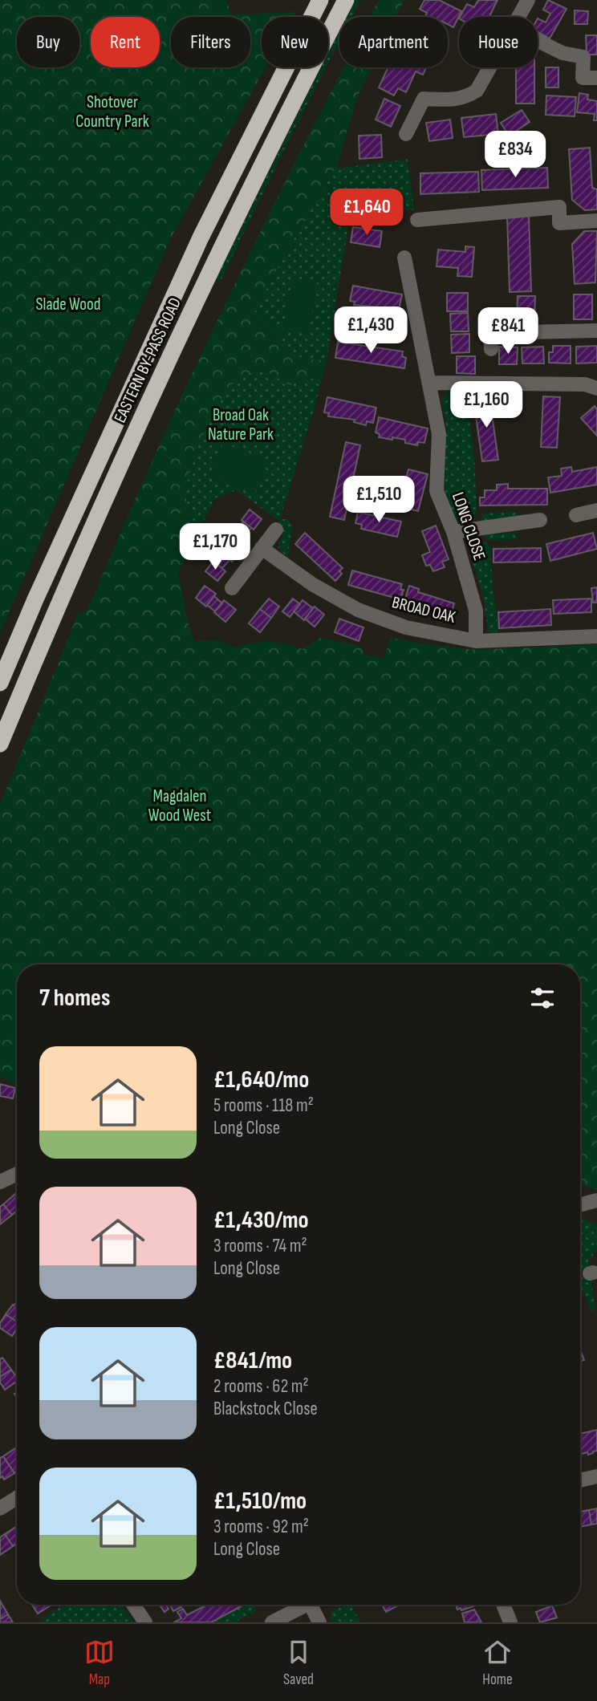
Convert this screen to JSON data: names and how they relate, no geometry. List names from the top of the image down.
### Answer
{
  "streets": {
    "highway": ["EASTERN BY-PASS ROAD"],
    "street": ["LONG CLOSE", "BROAD OAK"]
  },
  "crossings": [
    ["LONG CLOSE", "BROAD OAK"]
  ],
  "parks": [
    "Shotover Country Park",
    "Slade Wood",
    "Broad Oak Nature Park",
    "Magdalen Wood West"
  ],
  "page": {
    "chip": [
      "Buy",
      "Rent",
      "Filters",
      "New",
      "Apartment",
      "House"
    ],
    "price": [
      "£834",
      "£1,640",
      "£1,430",
      "£841",
      "£1,160",
      "£1,510",
      "£1,170"
    ],
    "heading": "7 homes",
    "list": [
      {
        "name": "£1,640/mo",
        "note": "5 rooms · 118 m² · Long Close"
      },
      {
        "name": "£1,430/mo",
        "note": "3 rooms · 74 m² · Long Close"
      },
      {
        "name": "£841/mo",
        "note": "2 rooms · 62 m² · Blackstock Close"
      },
      {
        "name": "£1,510/mo",
        "note": "3 rooms · 92 m² · Long Close"
      }
    ],
    "tabs": ["Map", "Saved", "Home"]
  }
}
